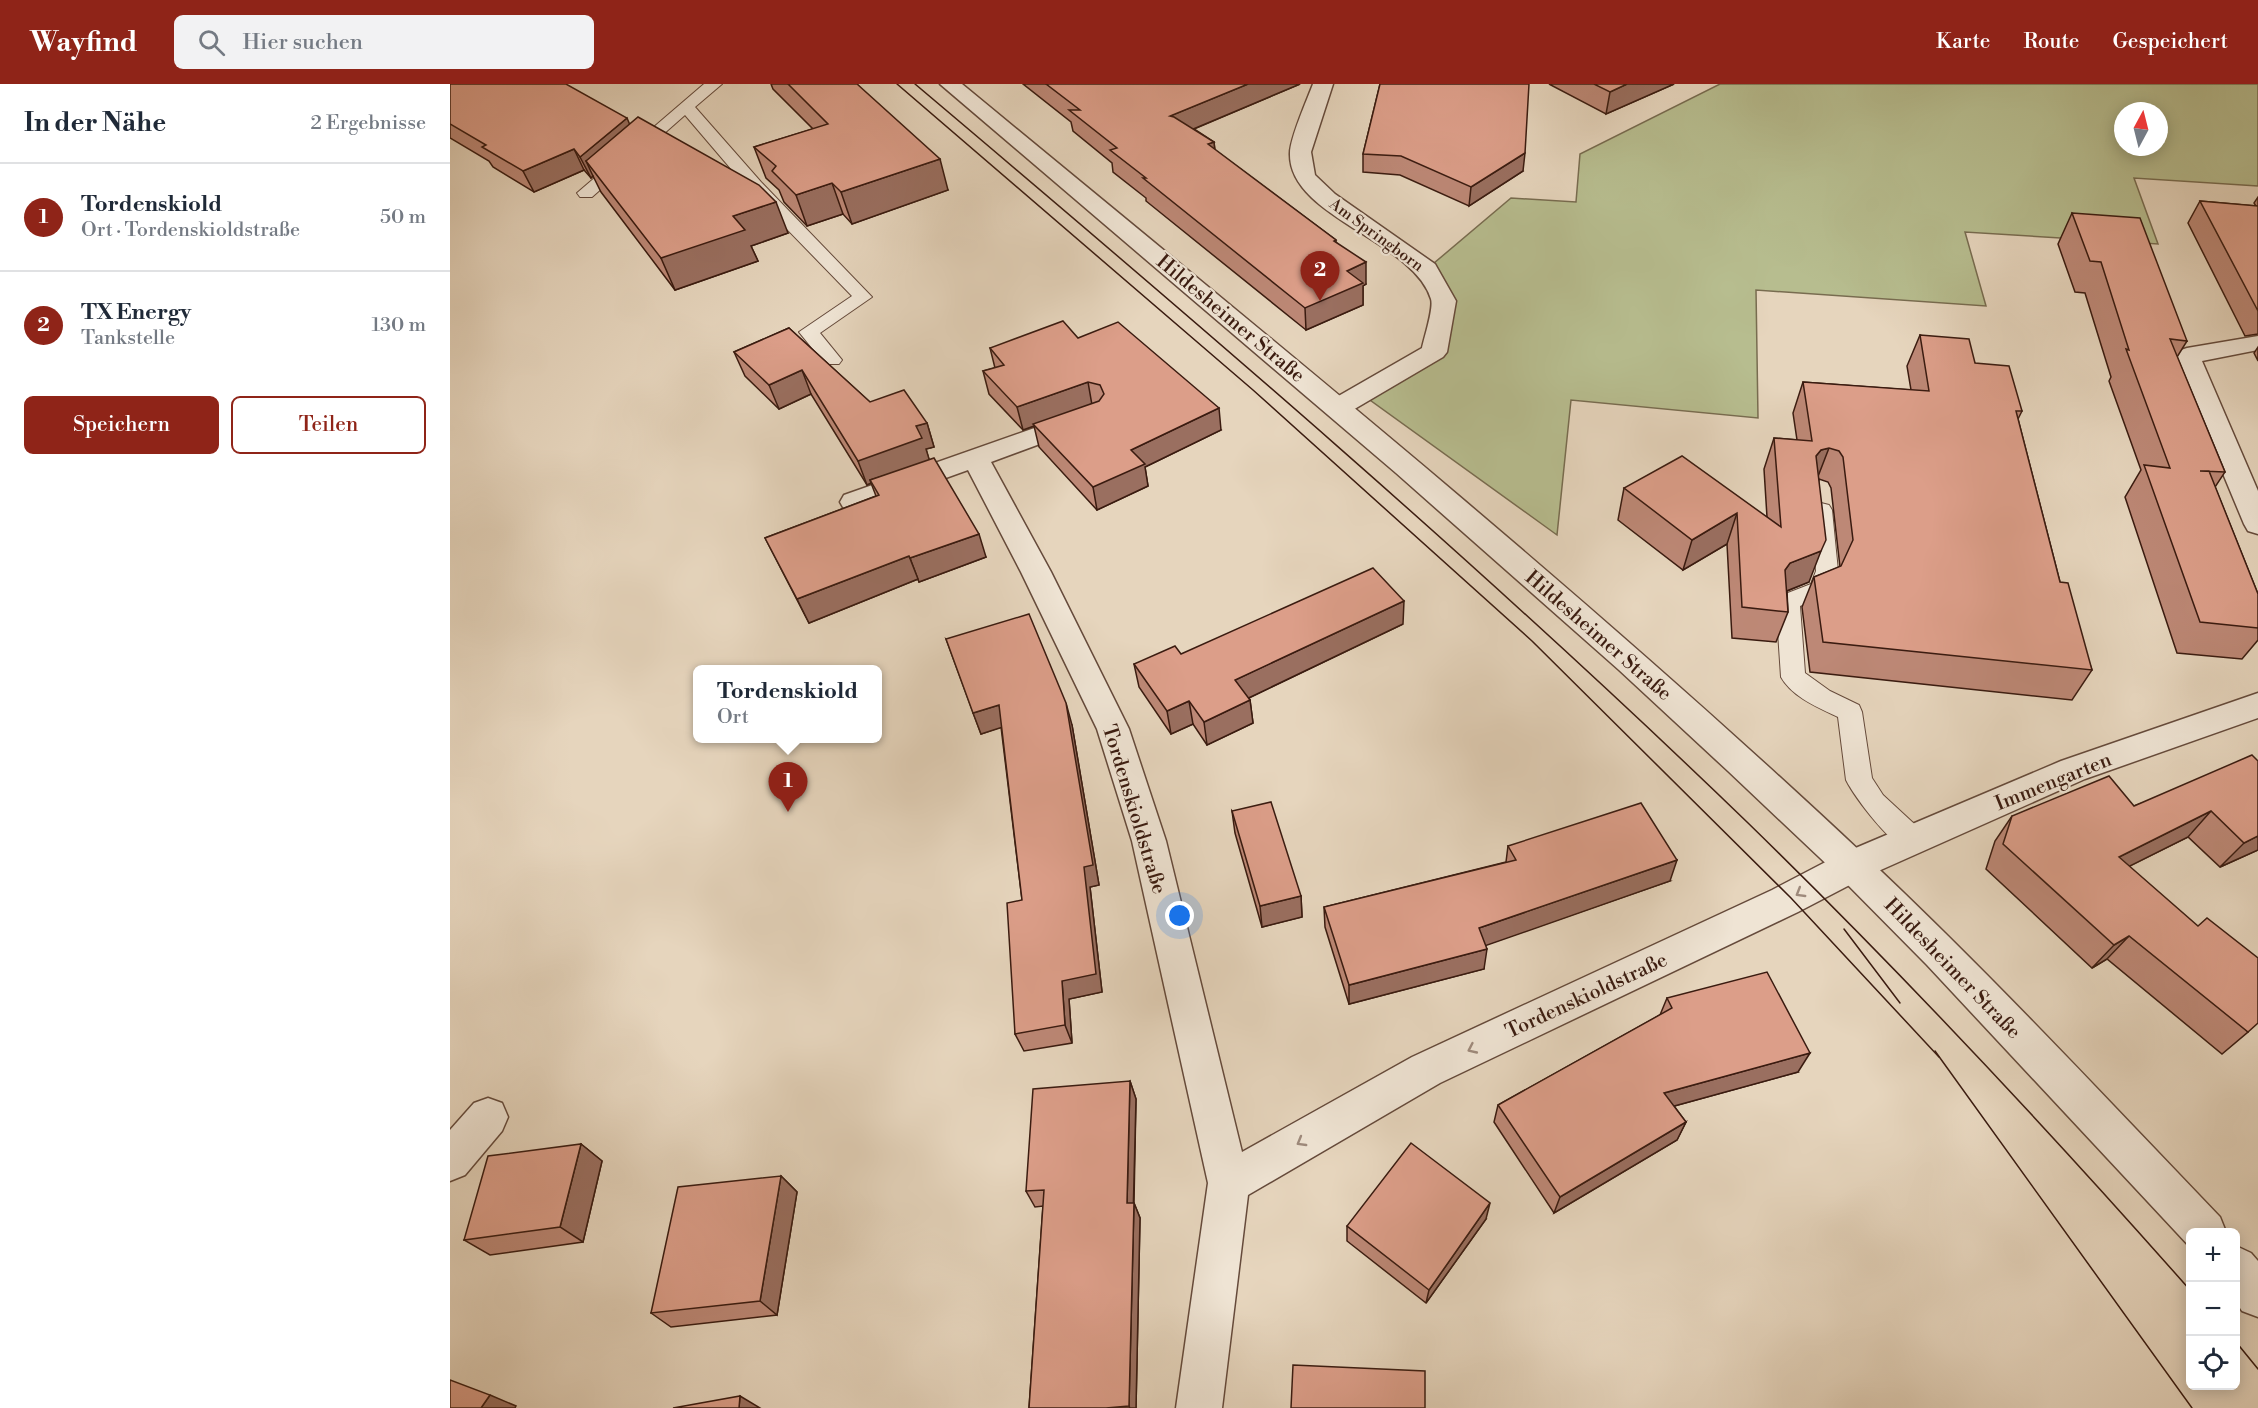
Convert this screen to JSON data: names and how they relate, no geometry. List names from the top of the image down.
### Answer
{
  "streets": {
    "street": [
      "Am Springborn",
      "Hildesheimer Straße",
      "Immengarten",
      "Tordenskioldstraße"
    ]
  },
  "crossings": [
    ["Am Springborn", "Hildesheimer Straße"],
    ["Hildesheimer Straße", "Immengarten"],
    ["Hildesheimer Straße", "Tordenskioldstraße"],
    ["Immengarten", "Tordenskioldstraße"]
  ],
  "one_way": ["Tordenskioldstraße"],
  "north": "top",
  "page": {
    "header": "Wayfind",
    "search": "Hier suchen",
    "nav": ["Karte", "Route", "Gespeichert"],
    "heading": ["In der Nähe", "2 Ergebnisse"],
    "list": [
      {
        "mark": "1",
        "name": "Tordenskiold",
        "note": "Ort · Tordenskioldstraße",
        "value": "50 m"
      },
      {
        "mark": "2",
        "name": "TX Energy",
        "note": "Tankstelle",
        "value": "130 m"
      }
    ],
    "pins": ["2", "1"],
    "buttons": ["Speichern", "Teilen"],
    "popup": ["Tordenskiold", "Ort"],
    "map_buttons": ["+", "−"]
  }
}
